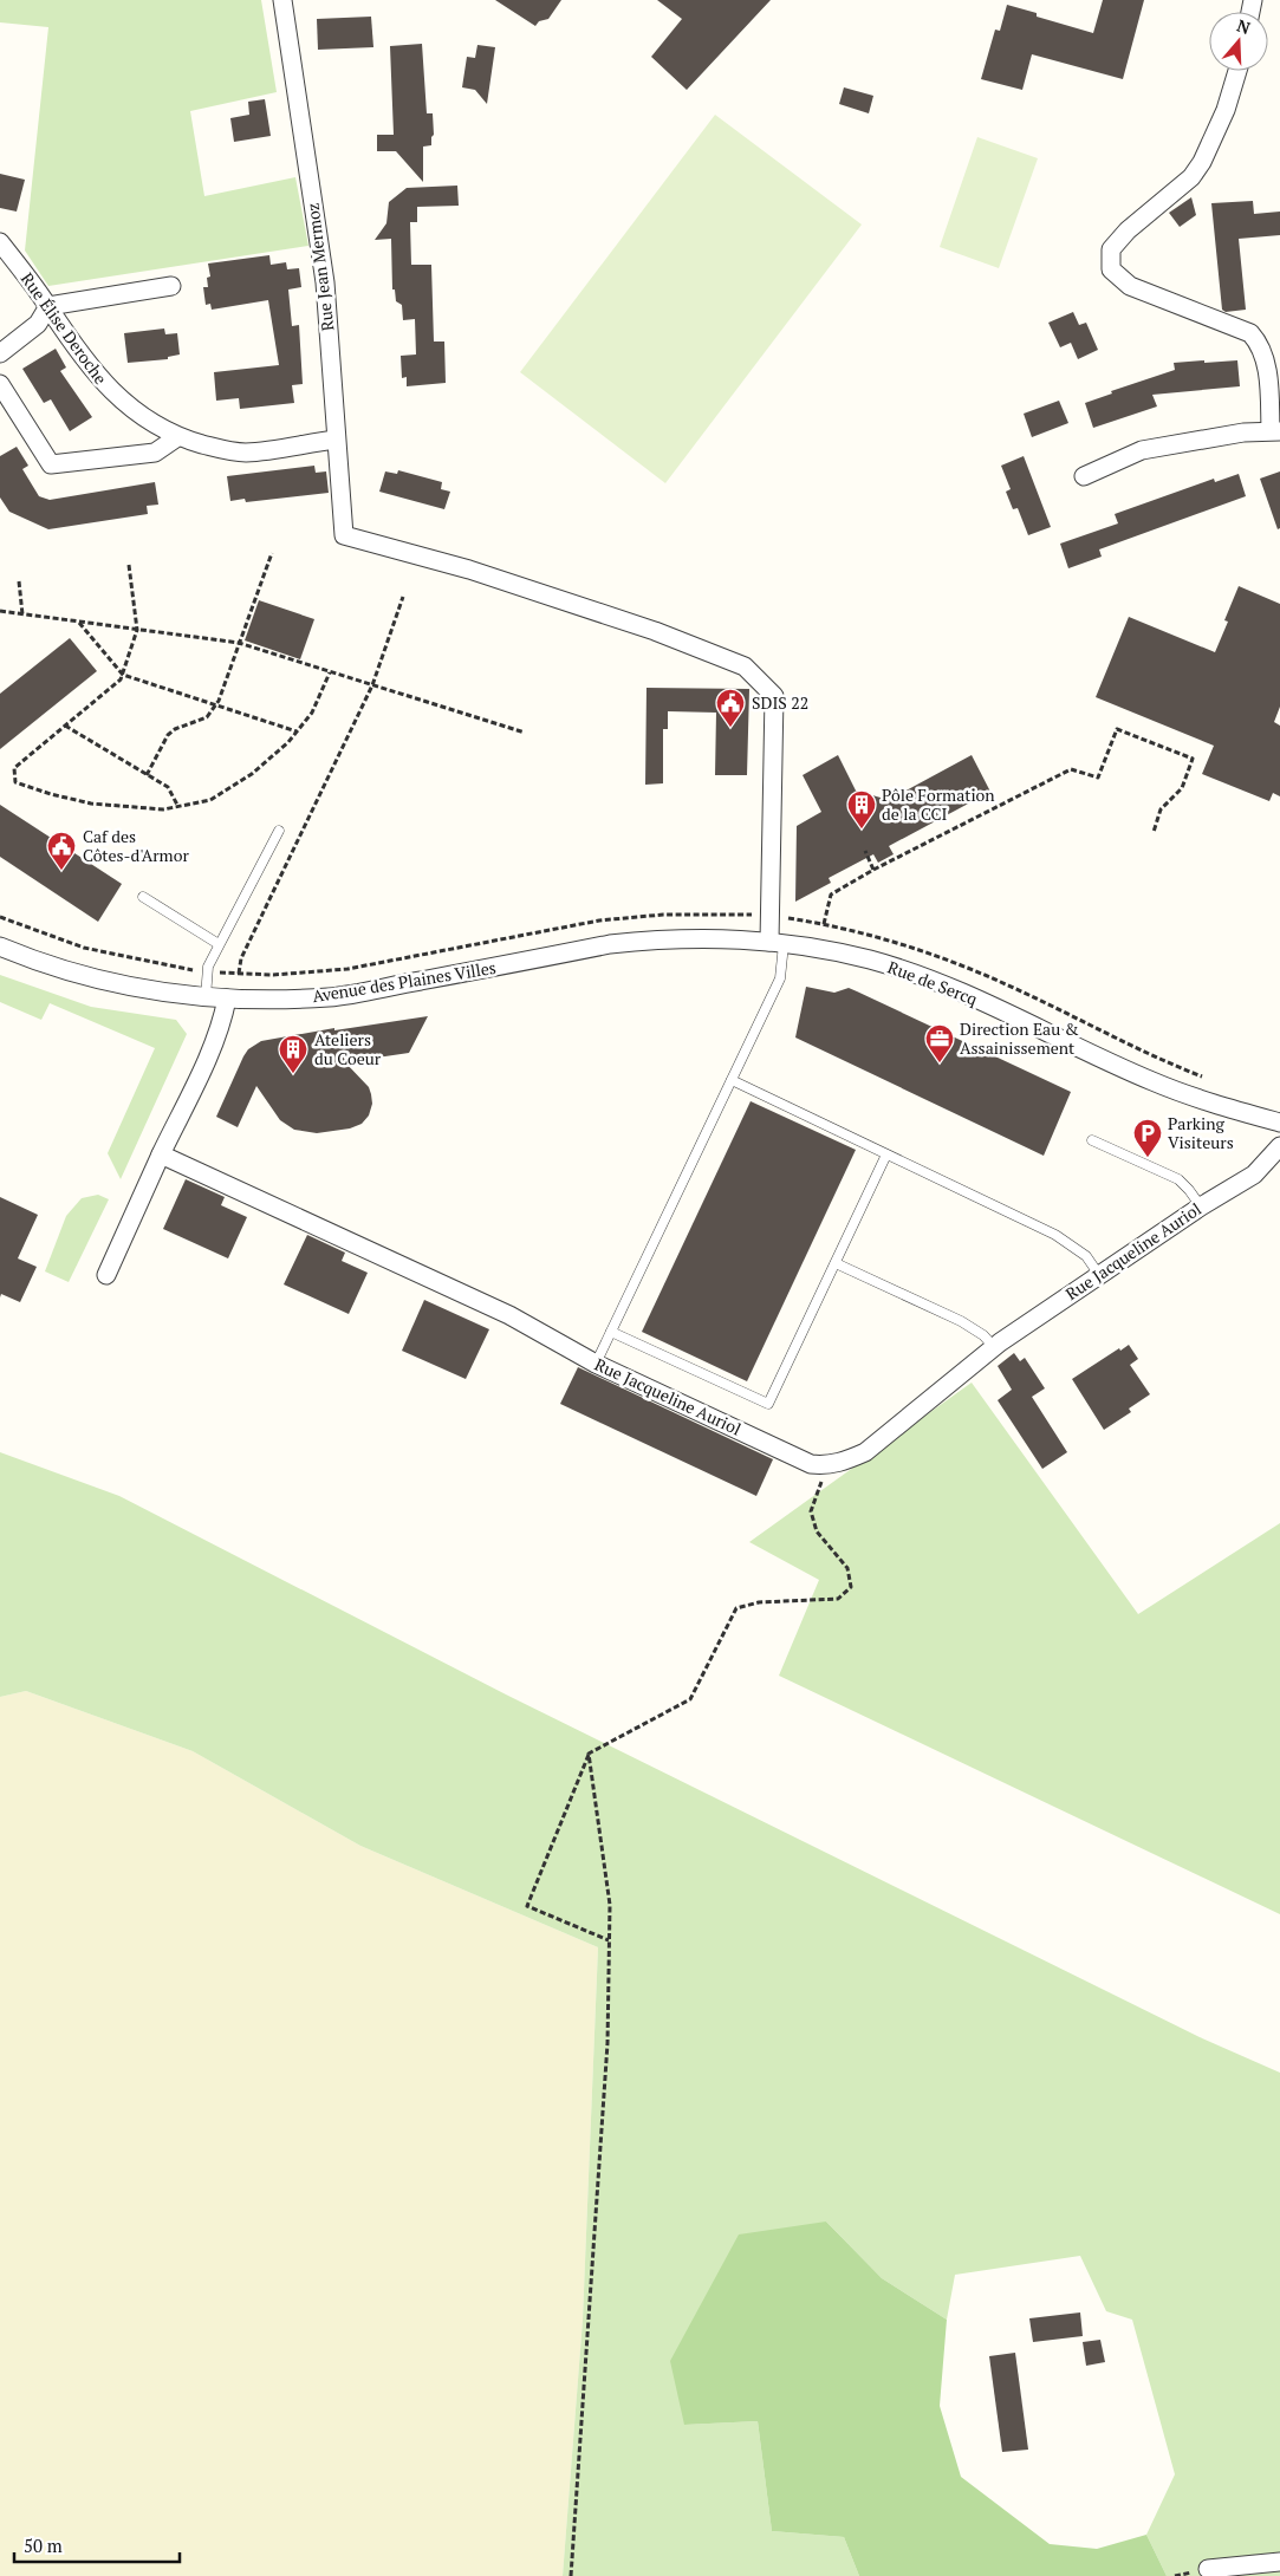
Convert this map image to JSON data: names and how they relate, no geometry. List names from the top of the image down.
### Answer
{
  "streets": {
    "street": [
      "Rue Jean Mermoz",
      "Rue Élise Deroche",
      "Avenue des Plaines Villes",
      "Rue de Sercq",
      "Rue Jacqueline Auriol"
    ]
  },
  "crossings": [
    ["Rue Jean Mermoz", "Rue Élise Deroche"],
    ["Rue Jean Mermoz", "Rue de Sercq"],
    ["Avenue des Plaines Villes", "Rue de Sercq"]
  ],
  "places": {
    "public building": ["SDIS 22", "Caf des Côtes-d'Armor"],
    "building": ["Pôle Formation de la CCI", "Ateliers du Coeur"],
    "office": ["Direction Eau & Assainissement"],
    "parking": ["Parking Visiteurs"]
  },
  "scale_bar": "50 m",
  "north": "top"
}
